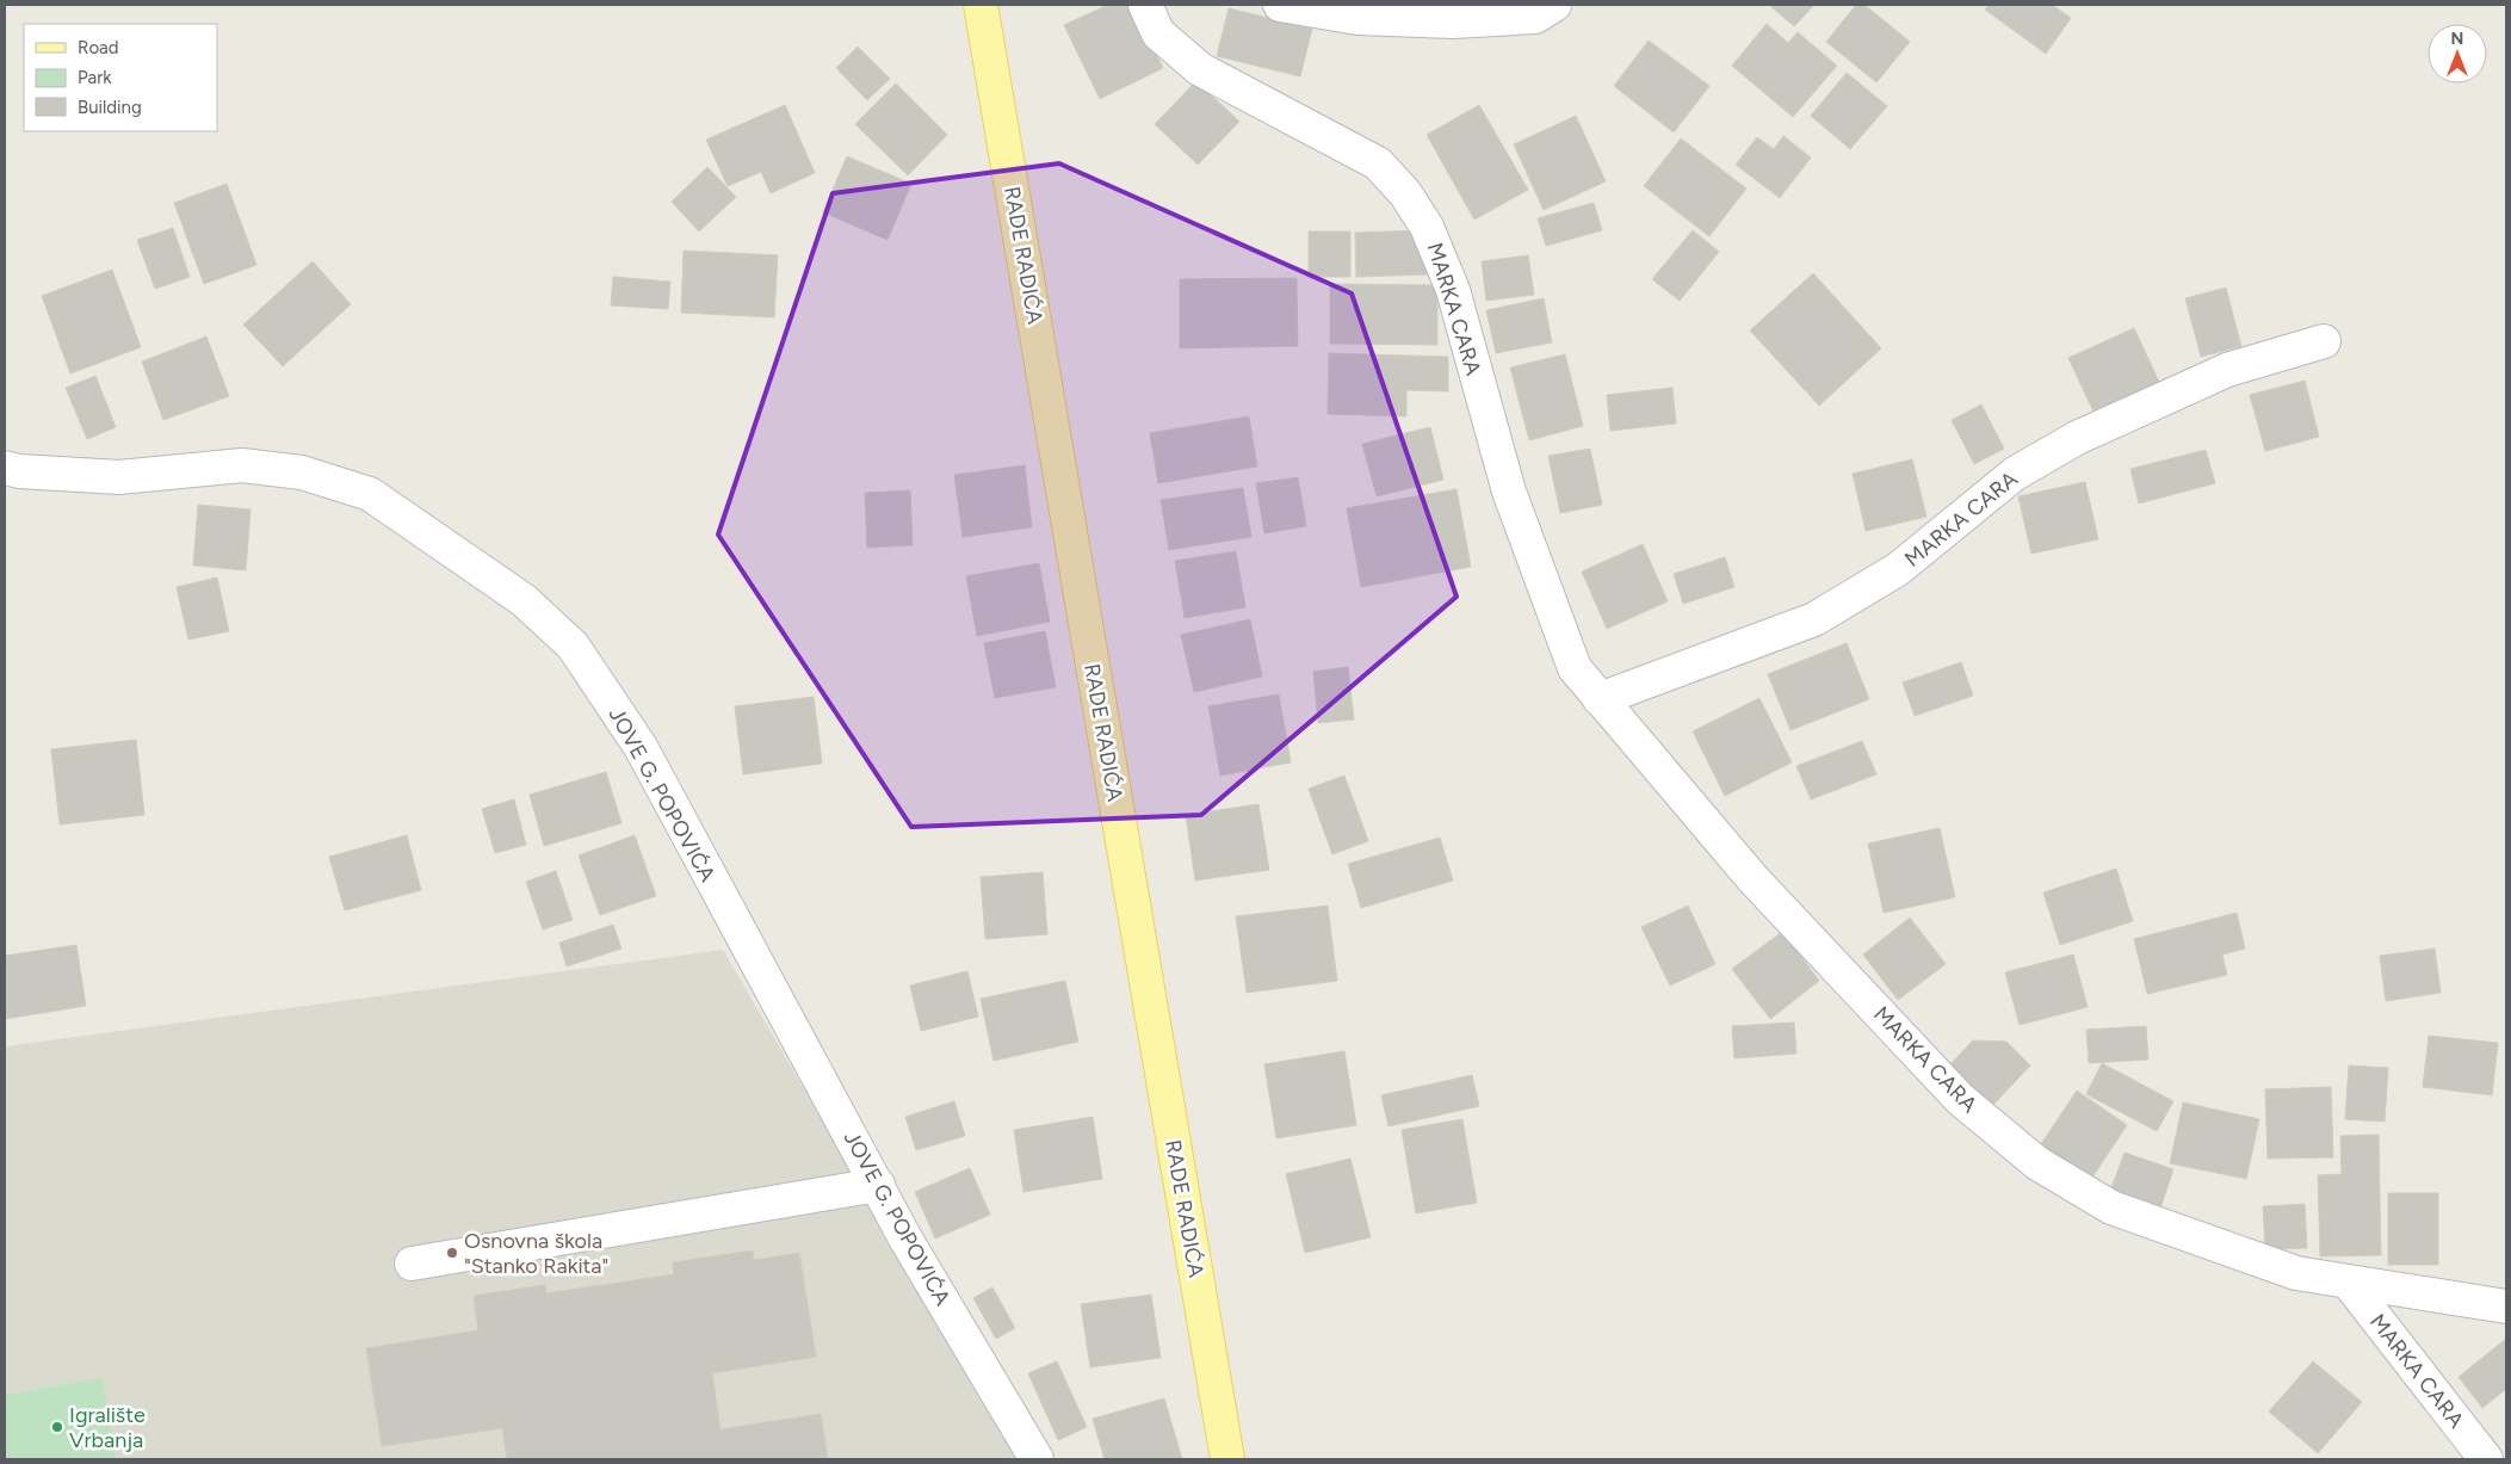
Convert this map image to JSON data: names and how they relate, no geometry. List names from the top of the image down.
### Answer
{
  "streets": {
    "main road": ["RADE RADIĆA"],
    "street": ["MARKA CARA", "JOVE G. POPOVIĆA"]
  },
  "places": ["Osnovna škola \"Stanko Rakita\"", "Igralište Vrbanja"],
  "legend": ["Road", "Park", "Building"],
  "north": "top"
}
